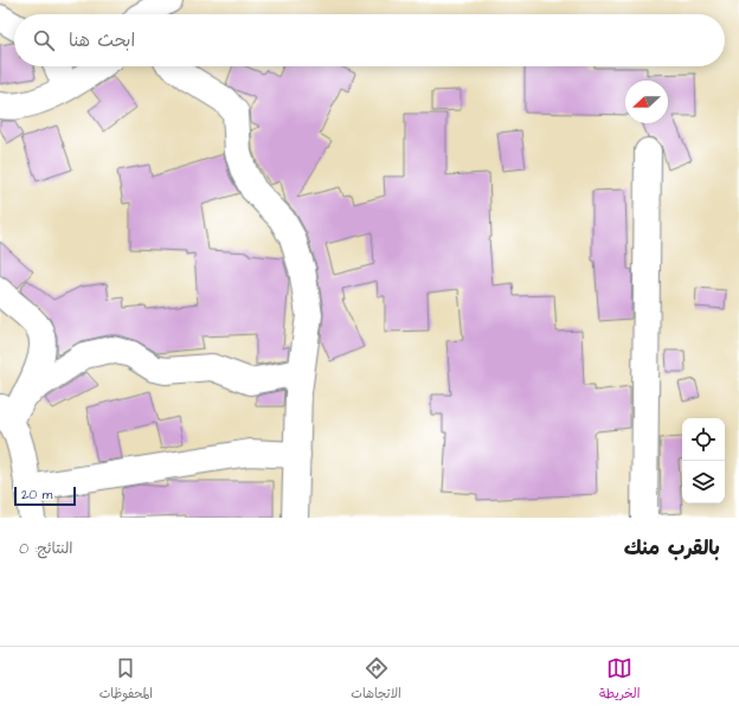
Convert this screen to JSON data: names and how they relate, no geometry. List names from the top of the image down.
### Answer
{
  "scale_bar": "20 m",
  "north": "left",
  "page": {
    "search": "ابحث هنا",
    "scale": "20 m",
    "heading": ["بالقرب منك", "النتائج: 0"],
    "nav": ["الخريطة", "الاتجاهات", "المحفوظات"]
  }
}
